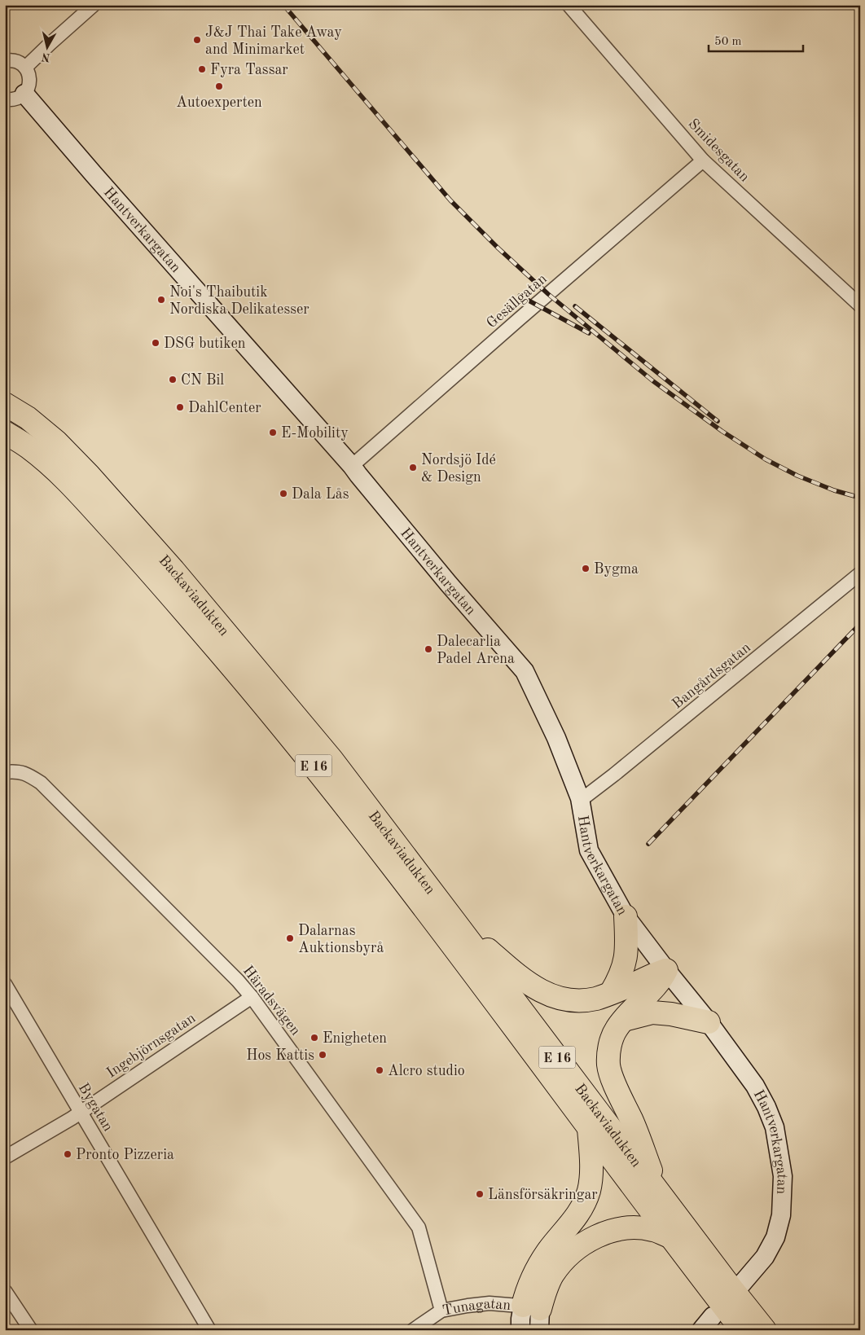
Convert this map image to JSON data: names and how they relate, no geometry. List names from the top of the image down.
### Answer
{
  "streets": {
    "highway": ["Backaviadukten", "E 16"],
    "street": [
      "Smidesgatan",
      "Hantverkargatan",
      "Gesällgatan",
      "Bangårdsgatan",
      "Häradsvägen",
      "Ingebjörnsgatan",
      "Bygatan",
      "Tunagatan"
    ]
  },
  "crossings": [
    ["Smidesgatan", "Gesällgatan"],
    ["Hantverkargatan", "Gesällgatan"],
    ["Hantverkargatan", "Bangårdsgatan"],
    ["Häradsvägen", "Ingebjörnsgatan"],
    ["Häradsvägen", "Tunagatan"],
    ["Ingebjörnsgatan", "Bygatan"]
  ],
  "places": [
    "J&J Thai Take Away and Minimarket",
    "Fyra Tassar",
    "Autoexperten",
    "Noi's Thaibutik Nordiska Delikatesser",
    "DSG butiken",
    "CN Bil",
    "DahlCenter",
    "E-Mobility",
    "Nordsjö Idé & Design",
    "Dala Lås",
    "Bygma",
    "Dalecarlia Padel Arena",
    "Dalarnas Auktionsbyrå",
    "Enigheten",
    "Hos Kattis",
    "Alcro studio",
    "Pronto Pizzeria",
    "Länsförsäkringar"
  ],
  "scale_bar": "50 m",
  "north": "bottom"
}
